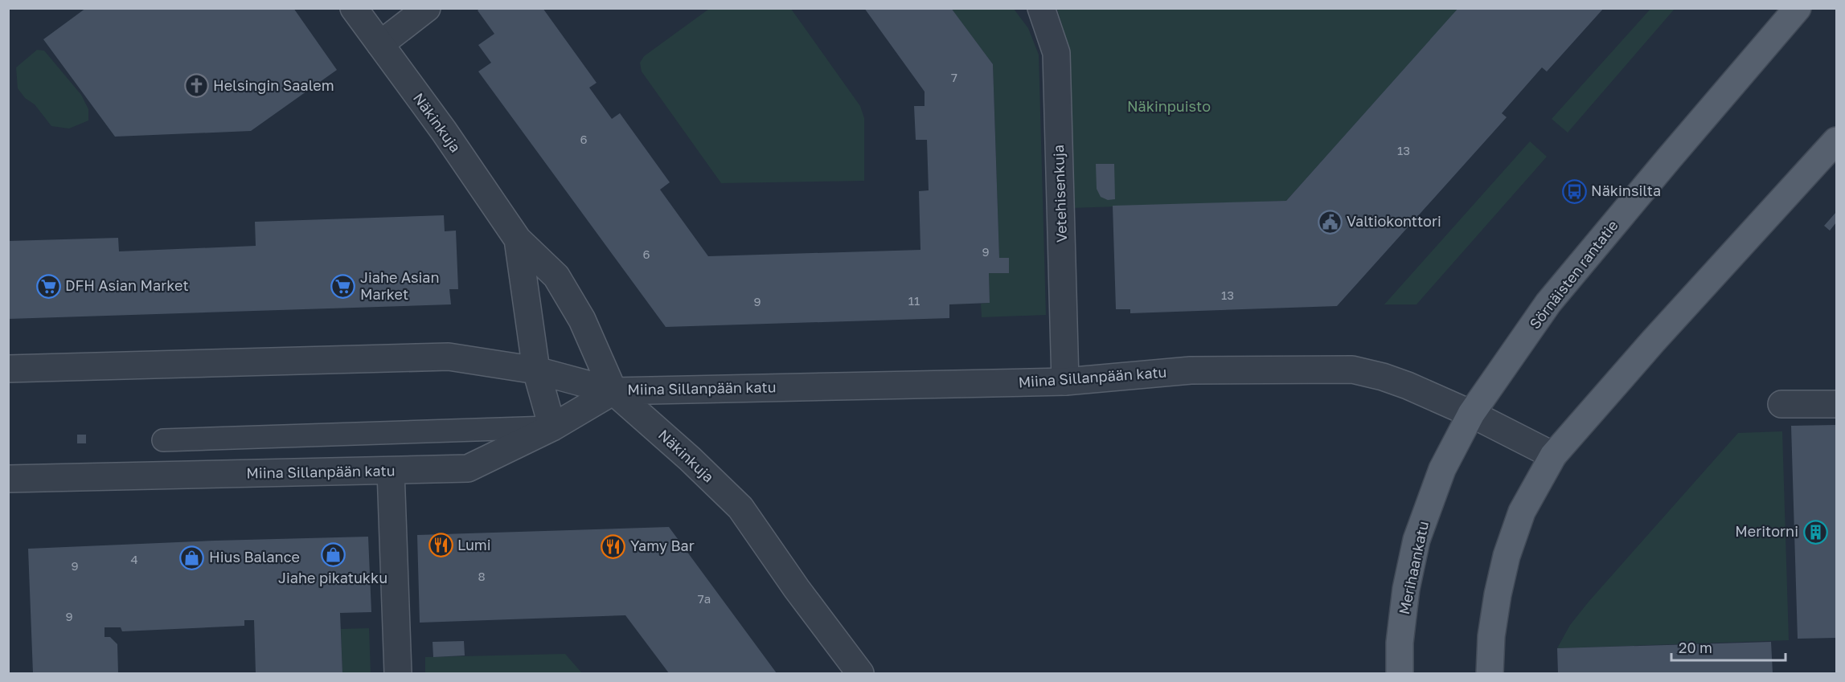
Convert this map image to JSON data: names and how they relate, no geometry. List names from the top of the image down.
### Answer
{
  "streets": {
    "main road": ["Sörnäisten rantatie", "Merihaankatu"],
    "street": ["Näkinkuja", "Vetehisenkuja", "Miina Sillanpään katu"]
  },
  "crossings": [
    ["Näkinkuja", "Miina Sillanpään katu"],
    ["Vetehisenkuja", "Miina Sillanpään katu"],
    ["Sörnäisten rantatie", "Miina Sillanpään katu"],
    ["Sörnäisten rantatie", "Merihaankatu"],
    ["Miina Sillanpään katu", "Merihaankatu"]
  ],
  "parks": ["Näkinpuisto"],
  "places": {
    "church": ["Helsingin Saalem"],
    "bus stop": ["Näkinsilta"],
    "public building": ["Valtiokonttori"],
    "supermarket": ["DFH Asian Market", "Jiahe Asian Market"],
    "building": ["Meritorni"],
    "restaurant": ["Lumi", "Yamy Bar"],
    "shop": ["Jiahe pikatukku", "Hius Balance"]
  },
  "house_numbers": [
    "7",
    "6",
    "13",
    "9",
    "6",
    "13",
    "11",
    "9",
    "4",
    "9",
    "8",
    "7a",
    "9"
  ],
  "scale_bar": "20 m"
}
